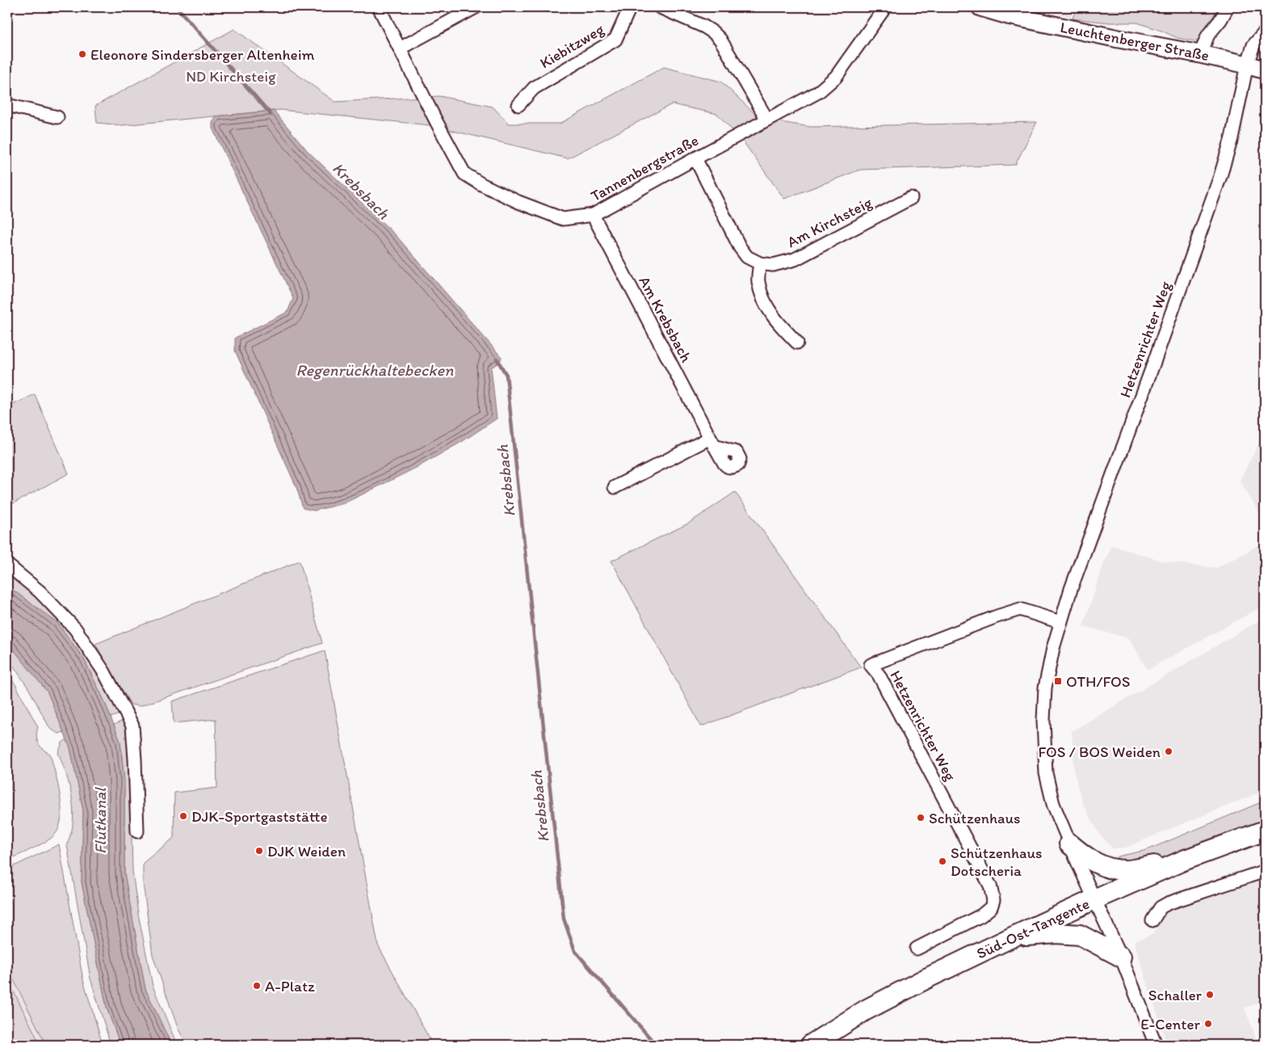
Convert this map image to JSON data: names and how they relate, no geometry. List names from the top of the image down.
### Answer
{
  "streets": {
    "main road": ["Süd-Ost-Tangente"],
    "street": [
      "Leuchtenberger Straße",
      "Kiebitzweg",
      "Tannenbergstraße",
      "Am Kirchsteig",
      "Am Krebsbach",
      "Hetzenrichter Weg"
    ]
  },
  "crossings": [
    ["Leuchtenberger Straße", "Hetzenrichter Weg"],
    ["Tannenbergstraße", "Am Krebsbach"],
    ["Hetzenrichter Weg", "Süd-Ost-Tangente"]
  ],
  "water": ["Krebsbach", "Regenrückhaltebecken", "Flutkanal"],
  "parks": ["ND Kirchsteig"],
  "places": {
    "other": [
      "Eleonore Sindersberger Altenheim",
      "FOS / BOS Weiden",
      "DJK-Sportgaststätte",
      "Schützenhaus",
      "DJK Weiden",
      "Schützenhaus Dotscheria",
      "A-Platz",
      "Schaller",
      "E-Center"
    ],
    "transit": ["OTH/FOS"]
  }
}
